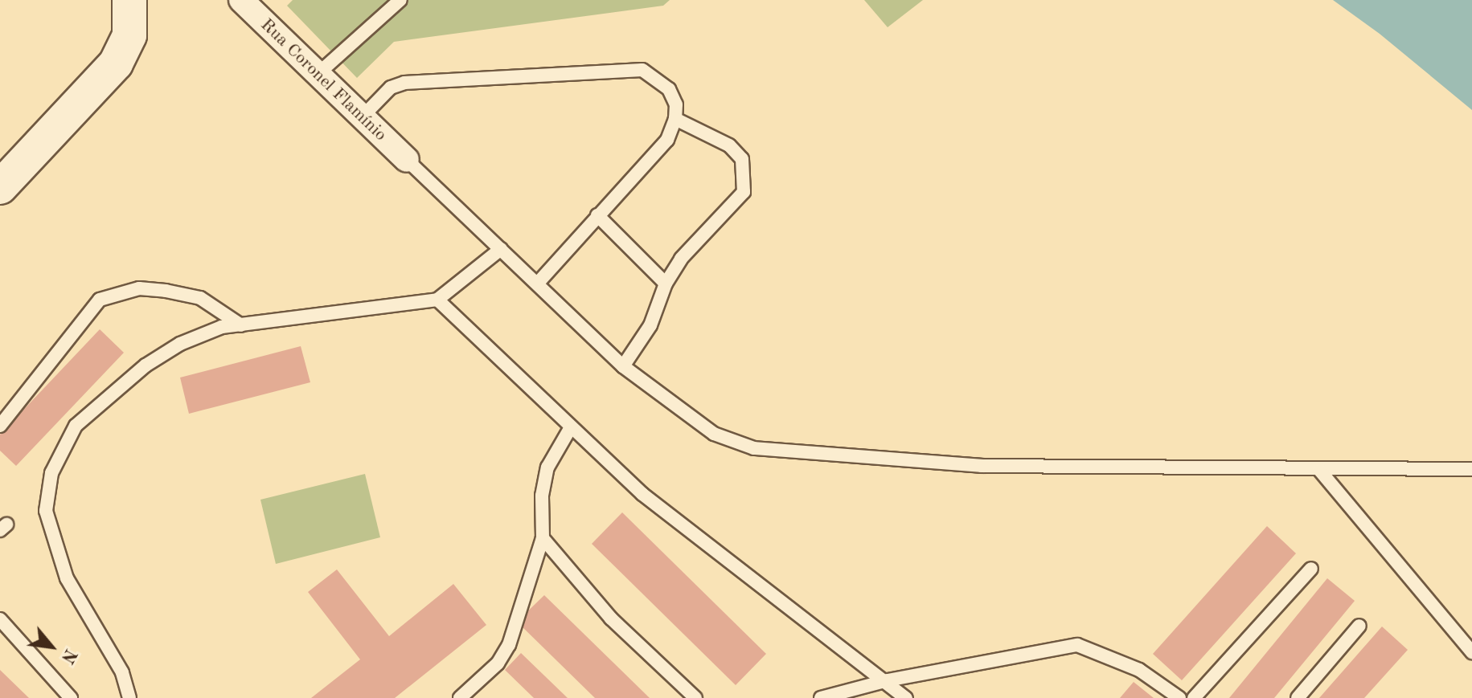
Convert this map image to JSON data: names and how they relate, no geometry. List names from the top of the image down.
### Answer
{
  "streets": {
    "street": ["Rua Coronel Flamínio"]
  },
  "north": "bottom right"
}
